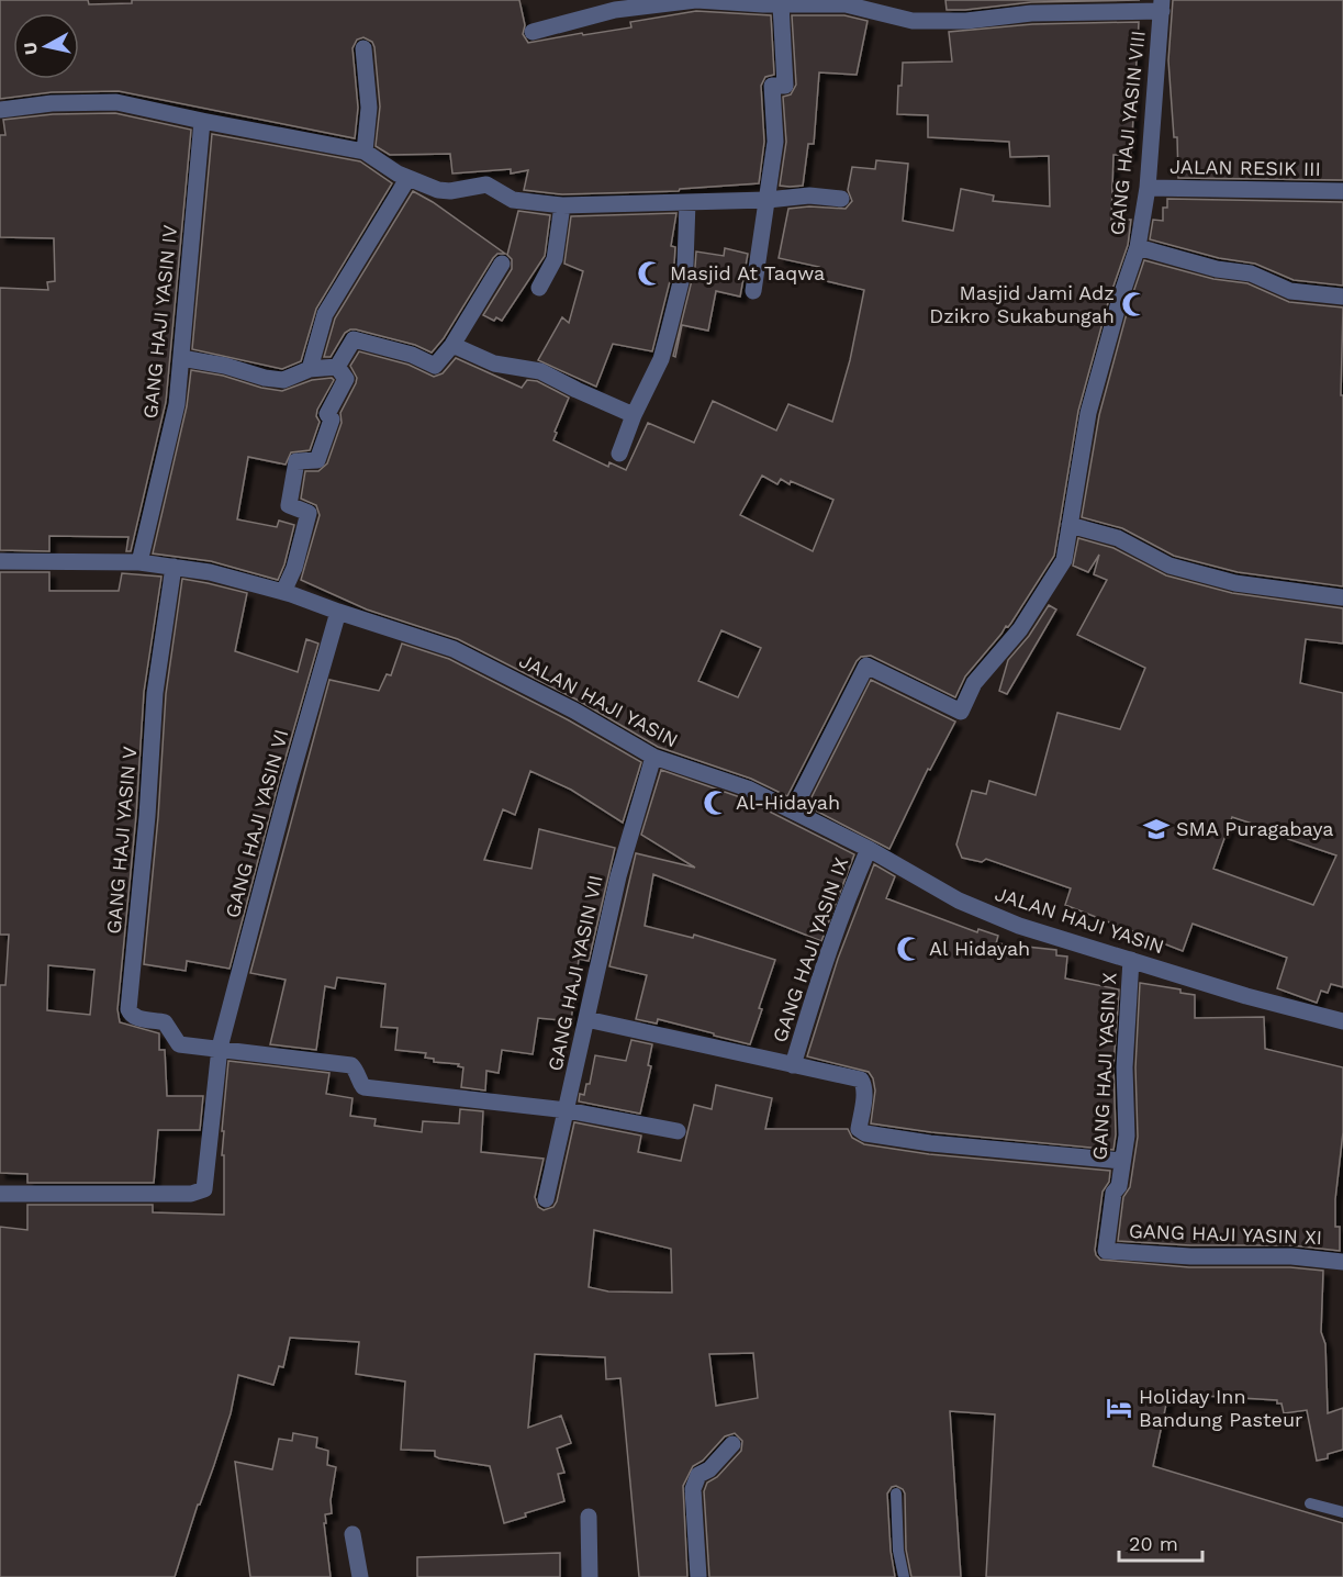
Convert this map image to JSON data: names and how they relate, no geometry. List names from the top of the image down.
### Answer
{
  "streets": {
    "street": [
      "GANG HAJI YASIN VIII",
      "JALAN RESIK III",
      "GANG HAJI YASIN IV",
      "JALAN HAJI YASIN",
      "GANG HAJI YASIN VI",
      "GANG HAJI YASIN V",
      "GANG HAJI YASIN IX",
      "GANG HAJI YASIN VII",
      "GANG HAJI YASIN X",
      "GANG HAJI YASIN XI"
    ]
  },
  "crossings": [
    ["GANG HAJI YASIN VIII", "JALAN RESIK III"],
    ["GANG HAJI YASIN VIII", "JALAN HAJI YASIN"],
    ["GANG HAJI YASIN IV", "JALAN HAJI YASIN"],
    ["JALAN HAJI YASIN", "GANG HAJI YASIN VI"],
    ["JALAN HAJI YASIN", "GANG HAJI YASIN V"],
    ["JALAN HAJI YASIN", "GANG HAJI YASIN IX"],
    ["JALAN HAJI YASIN", "GANG HAJI YASIN VII"],
    ["JALAN HAJI YASIN", "GANG HAJI YASIN X"],
    ["GANG HAJI YASIN VI", "GANG HAJI YASIN V"],
    ["GANG HAJI YASIN X", "GANG HAJI YASIN XI"]
  ],
  "places": {
    "mosque": [
      "Masjid At Taqwa",
      "Masjid Jami Adz Dzikro Sukabungah",
      "Al-Hidayah",
      "Al Hidayah"
    ],
    "school or university": ["SMA Puragabaya"],
    "hotel": ["Holiday Inn Bandung Pasteur"]
  },
  "scale_bar": "20 m",
  "north": "left"
}
